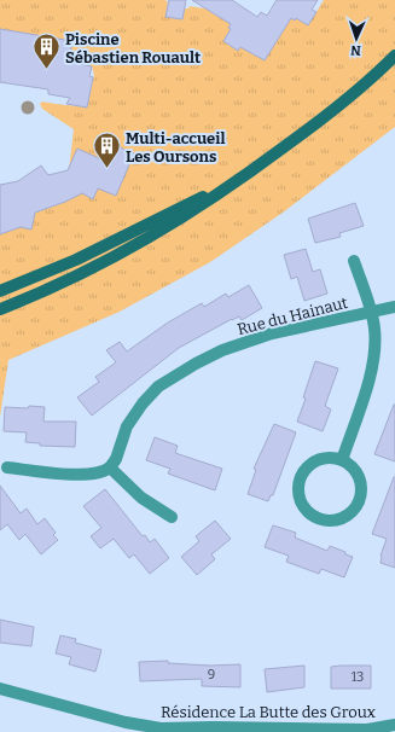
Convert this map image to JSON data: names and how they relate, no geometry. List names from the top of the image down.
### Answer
{
  "streets": {
    "street": ["Rue du Hainaut", "Résidence La Butte des Groux"]
  },
  "places": {
    "building": ["Piscine Sébastien Rouault", "Multi-accueil Les Oursons"]
  },
  "house_numbers": ["9", "13"],
  "north": "bottom"
}
